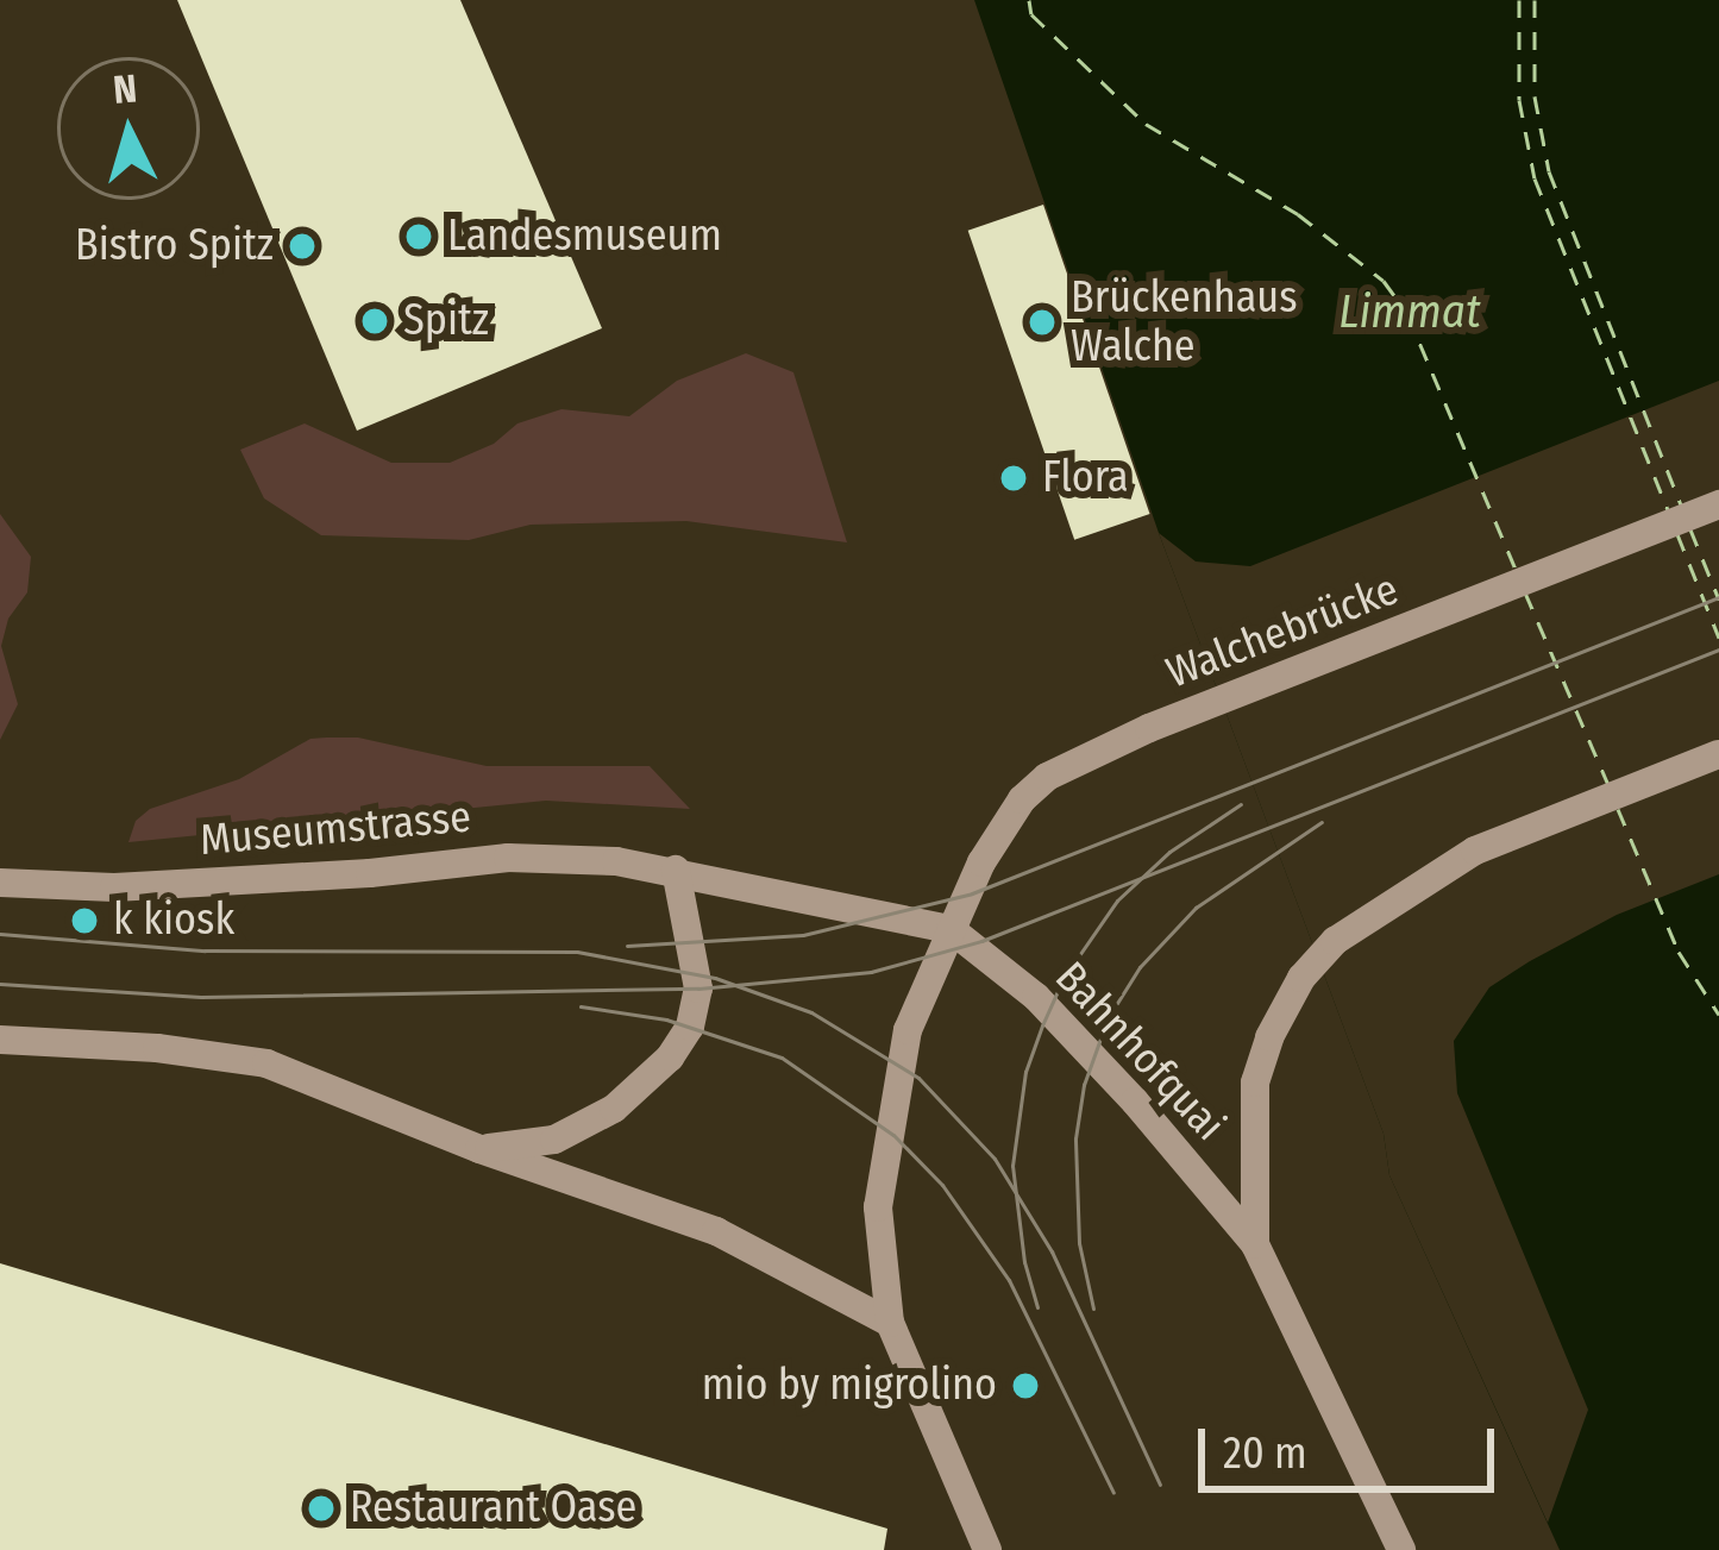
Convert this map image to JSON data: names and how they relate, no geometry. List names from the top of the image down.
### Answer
{
  "streets": {
    "street": ["Walchebrücke", "Museumstrasse", "Bahnhofquai"]
  },
  "crossings": [
    ["Walchebrücke", "Bahnhofquai"],
    ["Museumstrasse", "Bahnhofquai"]
  ],
  "water": ["Limmat"],
  "places": [
    "Landesmuseum",
    "Bistro Spitz",
    "Spitz",
    "Brückenhaus Walche",
    "Flora",
    "k kiosk",
    "mio by migrolino",
    "Restaurant Oase"
  ],
  "scale_bar": "20 m",
  "north": "top"
}
